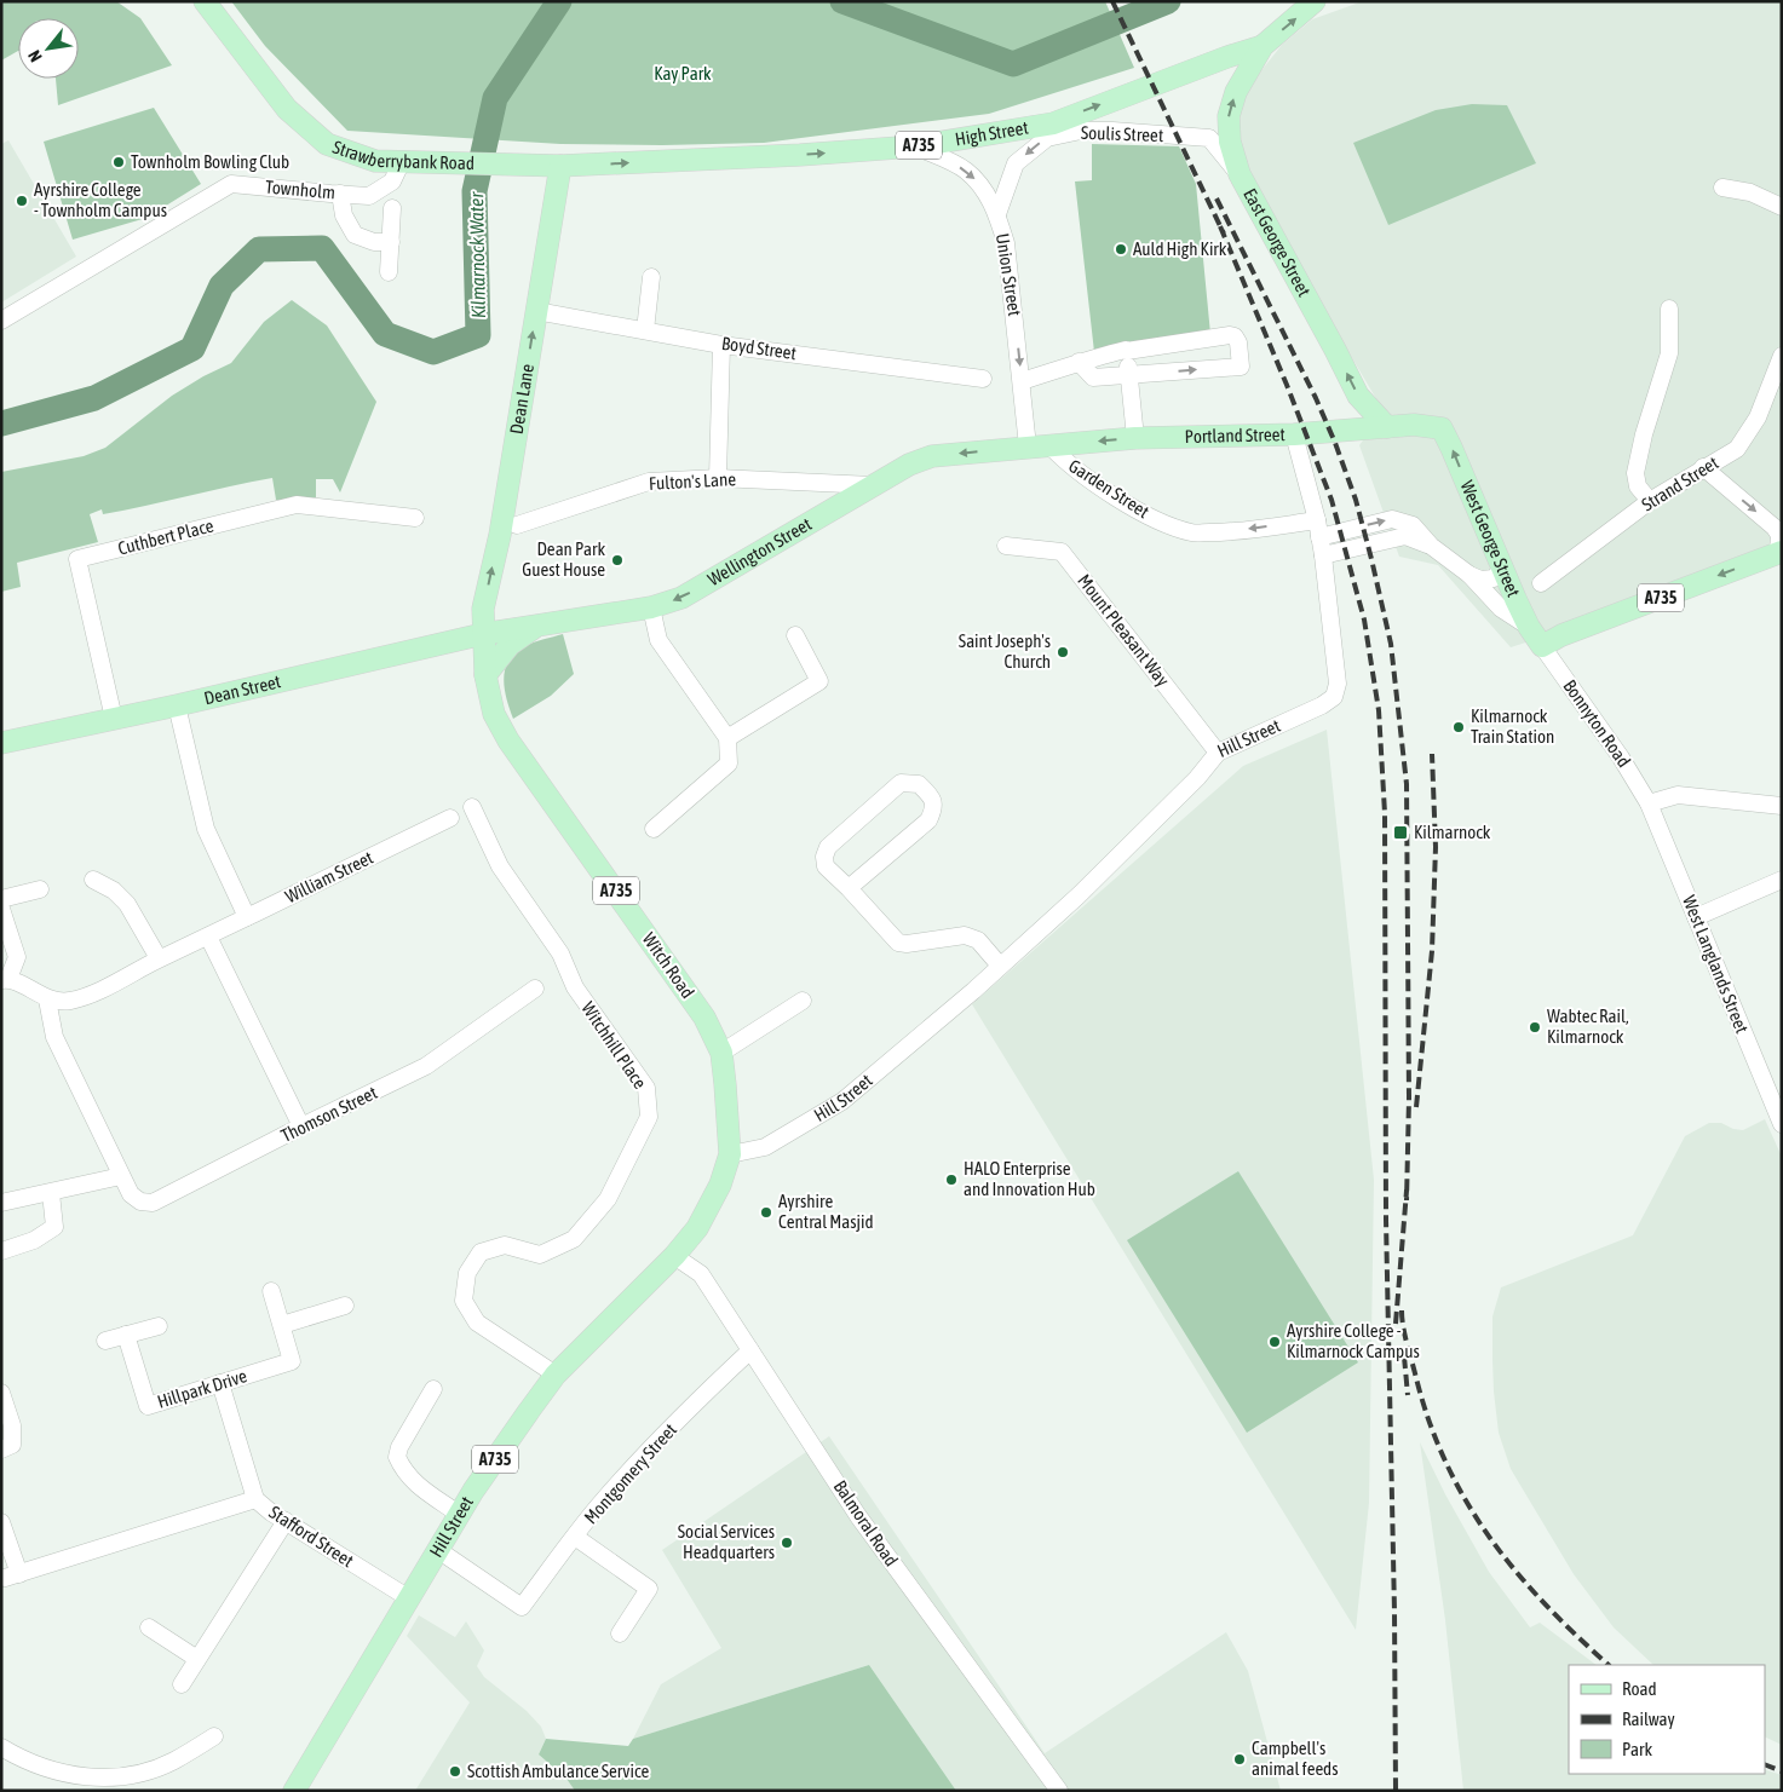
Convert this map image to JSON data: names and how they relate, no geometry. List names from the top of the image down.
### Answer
{
  "streets": {
    "main road": [
      "High Street",
      "A735",
      "Strawberrybank Road",
      "East George Street",
      "Dean Lane",
      "Portland Street",
      "West George Street",
      "Wellington Street",
      "Dean Street",
      "Hill Street",
      "Witch Road"
    ],
    "street": [
      "Soulis Street",
      "Townholm",
      "Union Street",
      "Boyd Street",
      "Fulton's Lane",
      "Strand Street",
      "Garden Street",
      "Cuthbert Place",
      "Mount Pleasant Way",
      "Bonnyton Road",
      "William Street",
      "West Langlands Street",
      "Witchhill Place",
      "Thomson Street",
      "Hillpark Drive",
      "Montgomery Street",
      "Balmoral Road",
      "Stafford Street"
    ]
  },
  "crossings": [
    ["High Street", "A735"],
    ["High Street", "Strawberrybank Road"],
    ["High Street", "East George Street"],
    ["High Street", "Union Street"],
    ["High Street", "Dean Lane"],
    ["Soulis Street", "East George Street"],
    ["Soulis Street", "Union Street"],
    ["A735", "East George Street"],
    ["A735", "West George Street"],
    ["A735", "Bonnyton Road"],
    ["Strawberrybank Road", "Townholm"],
    ["Strawberrybank Road", "Dean Lane"],
    ["East George Street", "Portland Street"],
    ["Union Street", "Portland Street"],
    ["Union Street", "Wellington Street"],
    ["Boyd Street", "Dean Lane"],
    ["Dean Lane", "Wellington Street"],
    ["Dean Lane", "Dean Street"],
    ["Dean Lane", "Witch Road"],
    ["Portland Street", "Garden Street"],
    ["Portland Street", "West George Street"],
    ["Portland Street", "Wellington Street"],
    ["Portland Street", "Hill Street"],
    ["Fulton's Lane", "Wellington Street"],
    ["Garden Street", "West George Street"],
    ["Garden Street", "Hill Street"],
    ["Cuthbert Place", "Dean Street"],
    ["West George Street", "Bonnyton Road"],
    ["Wellington Street", "Dean Street"],
    ["Wellington Street", "Witch Road"],
    ["Mount Pleasant Way", "Hill Street"],
    ["Dean Street", "Witch Road"],
    ["Bonnyton Road", "West Langlands Street"],
    ["Hill Street", "Witch Road"],
    ["Hill Street", "Witchhill Place"],
    ["Hill Street", "Montgomery Street"],
    ["Hill Street", "Balmoral Road"],
    ["Hill Street", "Stafford Street"],
    ["William Street", "Thomson Street"],
    ["Hillpark Drive", "Stafford Street"],
    ["Montgomery Street", "Balmoral Road"]
  ],
  "one_way": [
    "High Street",
    "Soulis Street",
    "East George Street",
    "Union Street",
    "Dean Lane",
    "West George Street",
    "Wellington Street"
  ],
  "water": ["Kilmarnock Water"],
  "parks": ["Kay Park"],
  "places": {
    "other": [
      "Townholm Bowling Club",
      "Ayrshire College - Townholm Campus",
      "Auld High Kirk",
      "Dean Park Guest House",
      "Saint Joseph's Church",
      "Kilmarnock Train Station",
      "Wabtec Rail, Kilmarnock",
      "HALO Enterprise and Innovation Hub",
      "Ayrshire Central Masjid",
      "Ayrshire College - Kilmarnock Campus",
      "Social Services Headquarters",
      "Campbell's animal feeds",
      "Scottish Ambulance Service"
    ],
    "transit": ["Kilmarnock"]
  },
  "legend": ["Road", "Railway", "Park"],
  "north": "bottom left"
}
